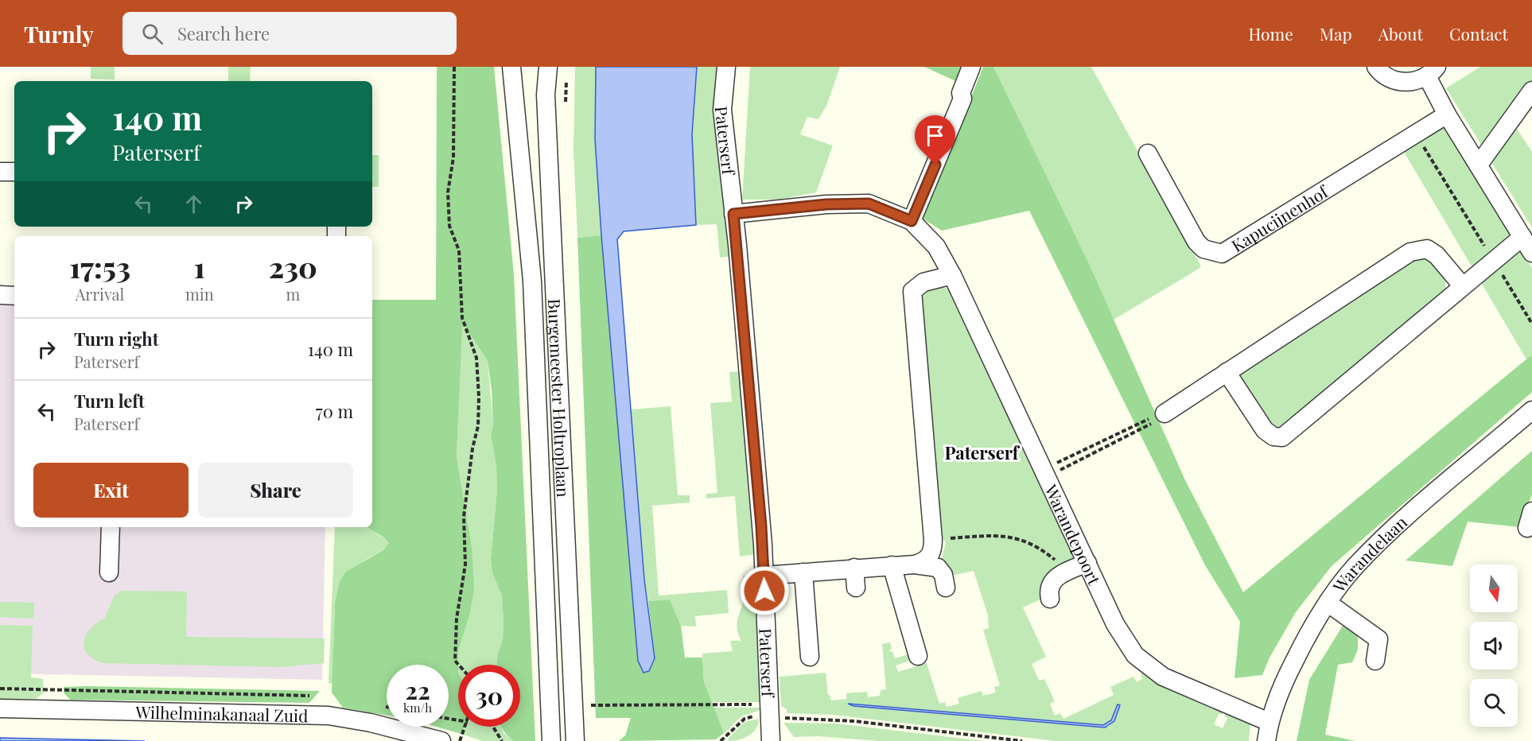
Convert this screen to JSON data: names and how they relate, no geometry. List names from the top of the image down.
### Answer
{
  "streets": {
    "street": [
      "Paterserf",
      "Kapucijnenhof",
      "Burgemeester Holtroplaan",
      "Warandepoort",
      "Warandelaan",
      "Wilhelminakanaal Zuid"
    ]
  },
  "crossings": [
    ["Warandepoort", "Warandelaan"]
  ],
  "districts": ["Paterserf"],
  "north": "bottom",
  "page": {
    "header": "Turnly",
    "search": "Search here",
    "nav": [
      "Home",
      "Map",
      "About",
      "Contact"
    ],
    "turn": ["140 m", "Paterserf"],
    "eta": [
      "17:53",
      "Arrival",
      "1",
      "min",
      "230",
      "m"
    ],
    "list": [
      {
        "name": "Turn right",
        "note": "Paterserf",
        "value": "140 m"
      },
      {
        "name": "Turn left",
        "note": "Paterserf",
        "value": "70 m"
      }
    ],
    "buttons": ["Exit", "Share"],
    "speed": "22 km/h",
    "limit": "30"
  }
}
